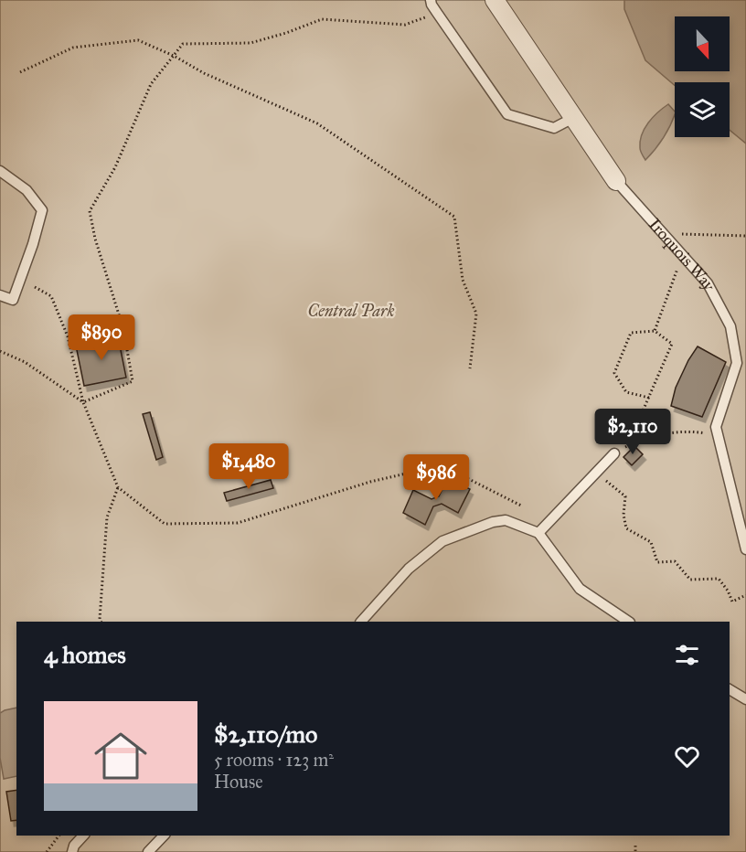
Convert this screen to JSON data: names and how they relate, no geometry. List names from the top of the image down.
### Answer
{
  "streets": {
    "street": ["Iroquois Way"]
  },
  "parks": ["Central Park"],
  "north": "bottom",
  "page": {
    "price": [
      "$890",
      "$2,110",
      "$1,480",
      "$986"
    ],
    "heading": "4 homes",
    "list": [
      {
        "name": "$2,110/mo",
        "note": "5 rooms · 123 m² · House"
      }
    ]
  }
}
